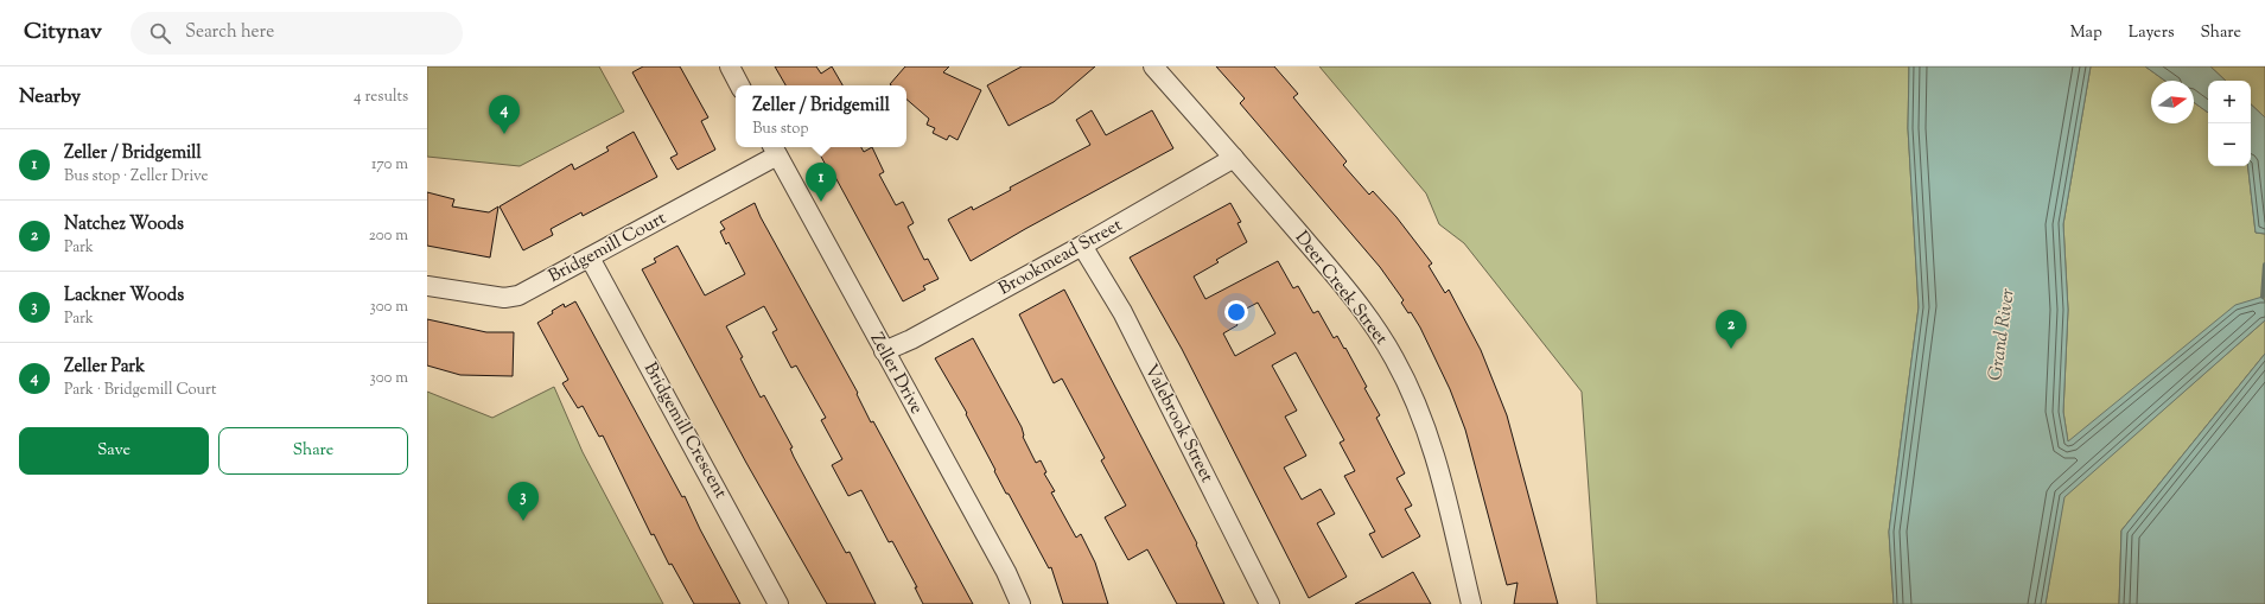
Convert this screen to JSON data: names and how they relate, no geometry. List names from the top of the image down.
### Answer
{
  "streets": {
    "street": [
      "Bridgemill Court",
      "Brookmead Street",
      "Deer Creek Street",
      "Zeller Drive",
      "Valebrook Street",
      "Bridgemill Crescent"
    ]
  },
  "crossings": [
    ["Bridgemill Court", "Zeller Drive"],
    ["Bridgemill Court", "Bridgemill Crescent"],
    ["Brookmead Street", "Deer Creek Street"],
    ["Brookmead Street", "Zeller Drive"],
    ["Brookmead Street", "Valebrook Street"]
  ],
  "water": ["Grand River"],
  "north": "right",
  "page": {
    "header": "Citynav",
    "search": "Search here",
    "nav": ["Map", "Layers", "Share"],
    "heading": ["Nearby", "4 results"],
    "map_buttons": ["+", "−"],
    "popup": ["Zeller / Bridgemill", "Bus stop"],
    "pins": [
      "4",
      "1",
      "2",
      "3"
    ],
    "list": [
      {
        "mark": "1",
        "name": "Zeller / Bridgemill",
        "note": "Bus stop · Zeller Drive",
        "value": "170 m"
      },
      {
        "mark": "2",
        "name": "Natchez Woods",
        "note": "Park",
        "value": "200 m"
      },
      {
        "mark": "3",
        "name": "Lackner Woods",
        "note": "Park",
        "value": "300 m"
      },
      {
        "mark": "4",
        "name": "Zeller Park",
        "note": "Park · Bridgemill Court",
        "value": "300 m"
      }
    ],
    "buttons": ["Save", "Share"]
  }
}
